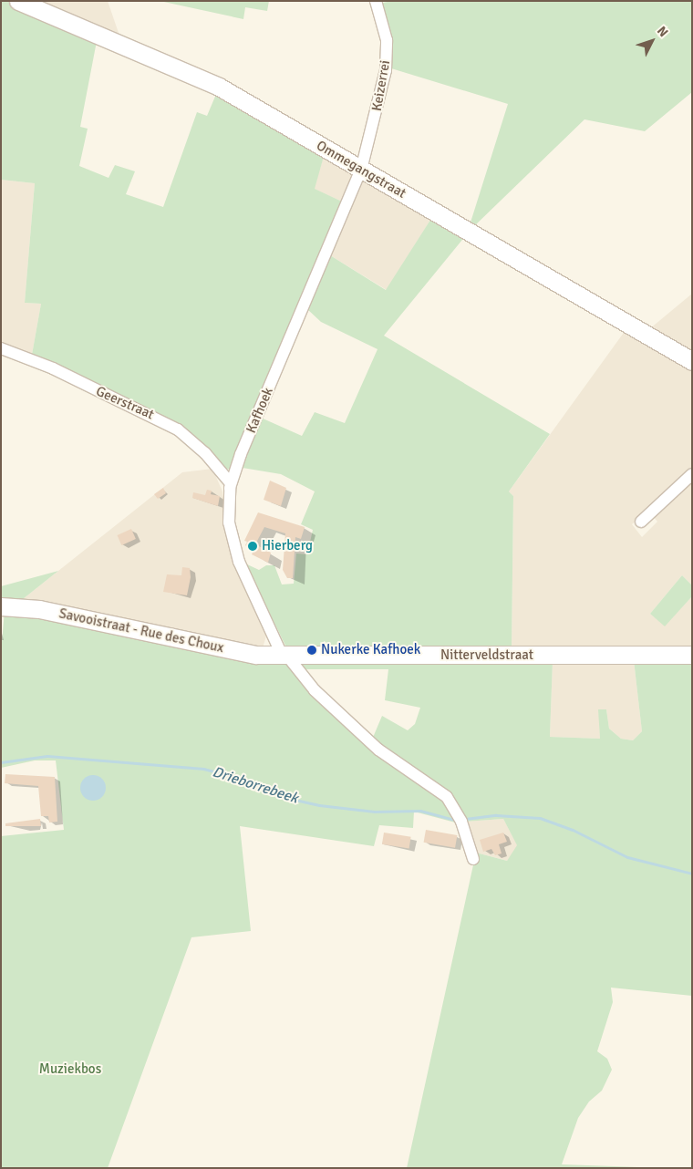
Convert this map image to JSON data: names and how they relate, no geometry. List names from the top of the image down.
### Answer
{
  "streets": {
    "main road": ["Ommegangstraat", "Savooistraat - Rue des Choux", "Nitterveldstraat"],
    "street": ["Keizerrei", "Geerstraat", "Kafhoek"]
  },
  "crossings": [
    ["Keizerrei", "Ommegangstraat"],
    ["Keizerrei", "Kafhoek"],
    ["Ommegangstraat", "Kafhoek"],
    ["Geerstraat", "Kafhoek"],
    ["Kafhoek", "Savooistraat - Rue des Choux"],
    ["Kafhoek", "Nitterveldstraat"],
    ["Savooistraat - Rue des Choux", "Nitterveldstraat"]
  ],
  "water": ["Drieborrebeek"],
  "parks": ["Muziekbos"],
  "places": ["Hierberg", "Nukerke Kafhoek"],
  "north": "top right"
}
